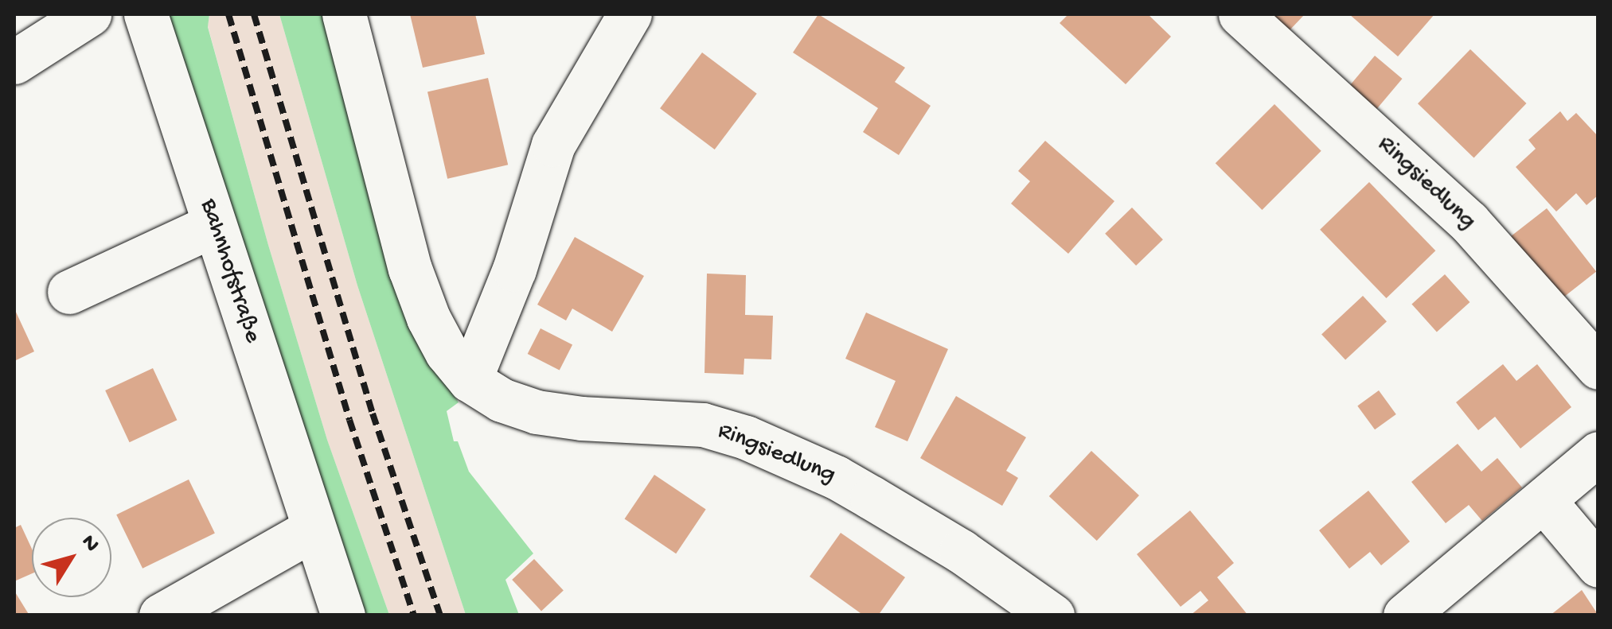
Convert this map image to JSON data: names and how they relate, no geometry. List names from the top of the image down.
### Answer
{
  "streets": {
    "street": ["Ringsiedlung", "Bahnhofstraße"]
  },
  "north": "top right"
}
